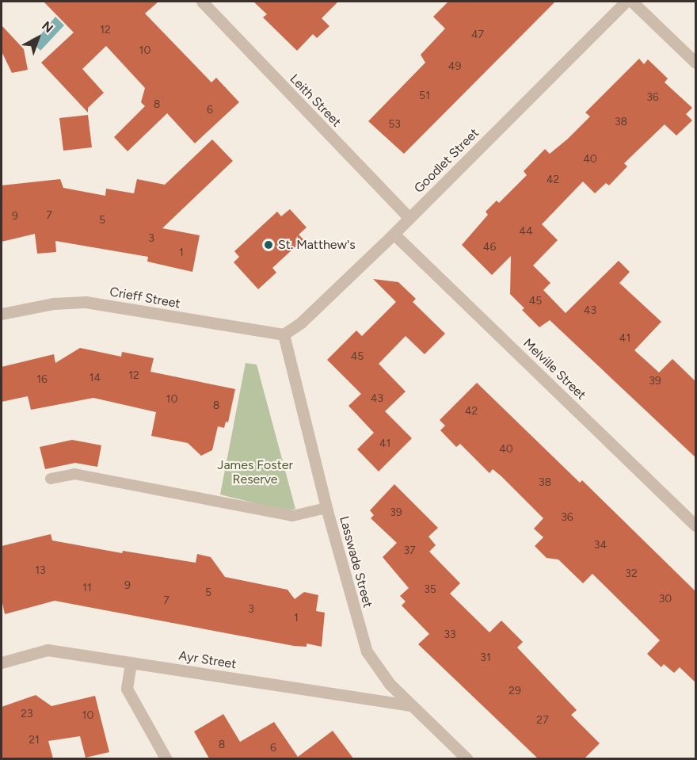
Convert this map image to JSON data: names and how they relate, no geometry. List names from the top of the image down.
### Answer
{
  "streets": {
    "street": [
      "Leith Street",
      "Goodlet Street",
      "Crieff Street",
      "Melville Street",
      "Lasswade Street",
      "Ayr Street"
    ]
  },
  "crossings": [
    ["Leith Street", "Goodlet Street"],
    ["Goodlet Street", "Crieff Street"],
    ["Goodlet Street", "Melville Street"],
    ["Goodlet Street", "Lasswade Street"],
    ["Crieff Street", "Lasswade Street"],
    ["Lasswade Street", "Ayr Street"]
  ],
  "parks": ["James Foster Reserve"],
  "places": ["St. Matthew's"],
  "house_numbers": [
    "12",
    "47",
    "10",
    "49",
    "51",
    "36",
    "8",
    "6",
    "38",
    "53",
    "40",
    "42",
    "7",
    "9",
    "5",
    "44",
    "3",
    "46",
    "1",
    "45",
    "43",
    "41",
    "45",
    "12",
    "14",
    "16",
    "39",
    "43",
    "10",
    "8",
    "42",
    "41",
    "40",
    "38",
    "39",
    "36",
    "34",
    "37",
    "13",
    "32",
    "9",
    "11",
    "35",
    "5",
    "30",
    "7",
    "3",
    "1",
    "33",
    "31",
    "29",
    "23",
    "10",
    "27",
    "21",
    "8",
    "6"
  ],
  "north": "top right"
}
